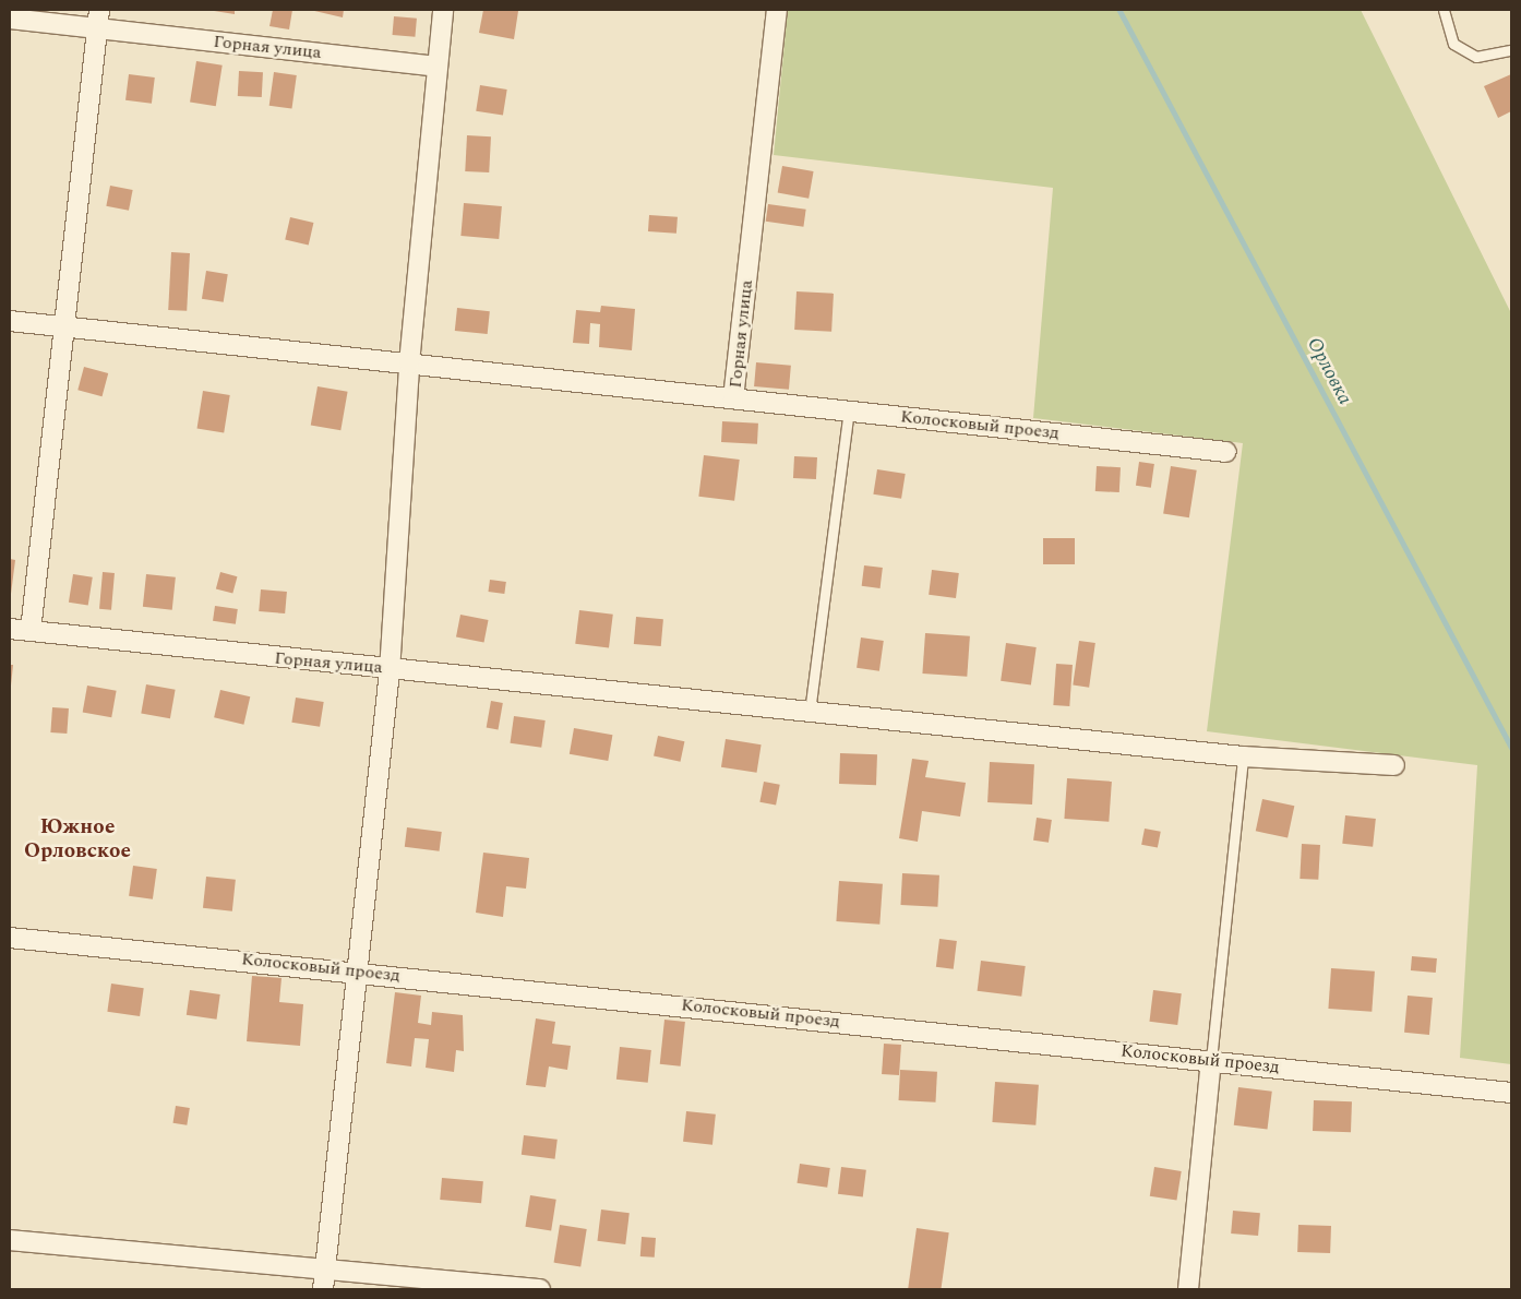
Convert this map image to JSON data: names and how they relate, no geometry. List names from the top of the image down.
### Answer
{
  "streets": {
    "street": ["Горная улица", "Колосковый проезд"]
  },
  "crossings": [
    ["Горная улица", "Колосковый проезд"]
  ],
  "districts": ["Южное Орловское"],
  "water": ["Орловка"]
}
